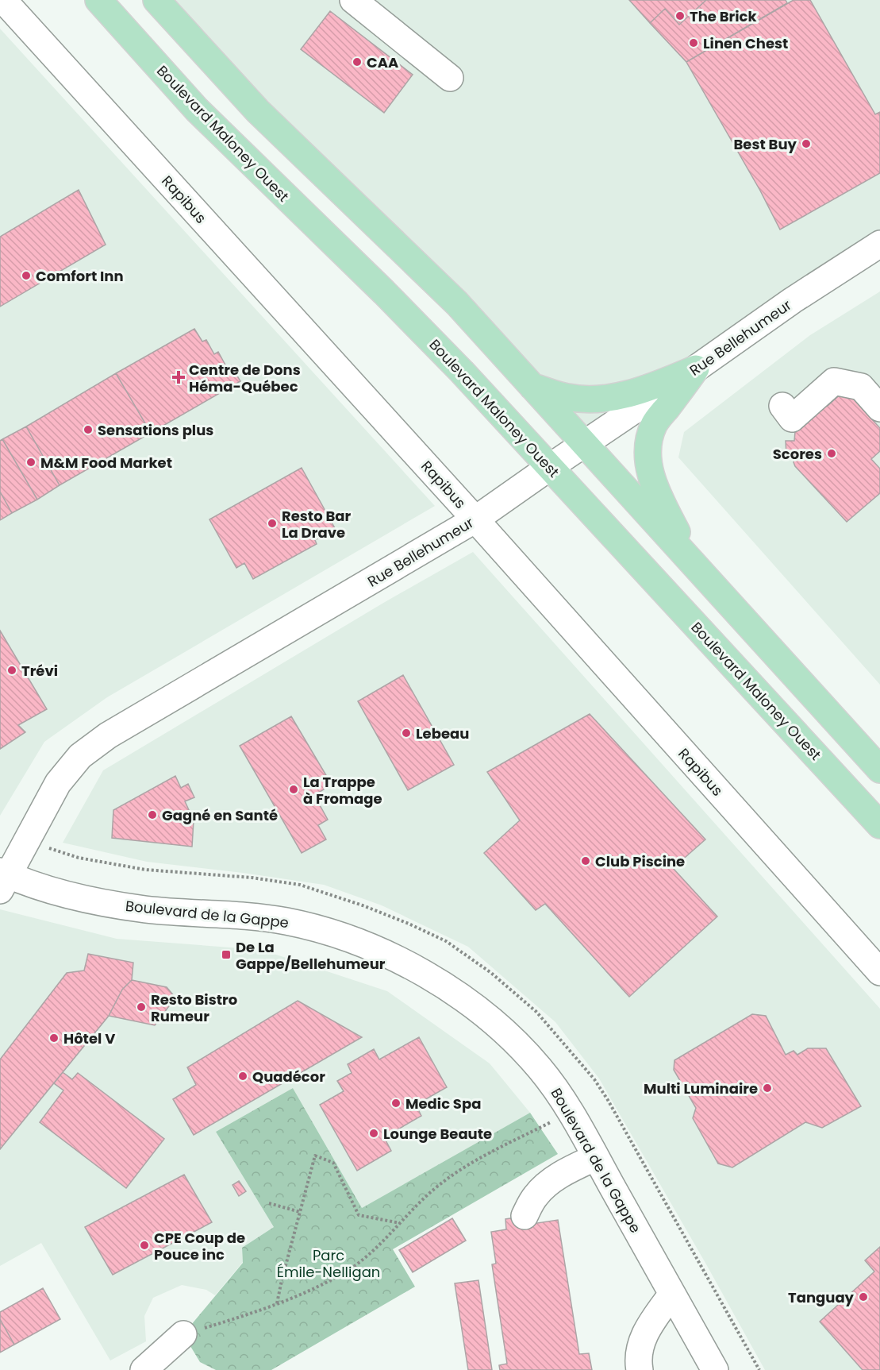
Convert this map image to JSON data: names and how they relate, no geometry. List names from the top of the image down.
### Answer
{
  "streets": {
    "main road": ["Boulevard Maloney Ouest"],
    "street": ["Rapibus", "Rue Bellehumeur", "Boulevard de la Gappe"]
  },
  "crossings": [
    ["Boulevard Maloney Ouest", "Rue Bellehumeur"],
    ["Rapibus", "Rue Bellehumeur"],
    ["Rue Bellehumeur", "Boulevard de la Gappe"]
  ],
  "parks": ["Parc Émile-Nelligan"],
  "places": {
    "other": [
      "The Brick",
      "Linen Chest",
      "CAA",
      "Best Buy",
      "Comfort Inn",
      "Sensations plus",
      "Scores",
      "M&M Food Market",
      "Resto Bar La Drave",
      "Trévi",
      "Lebeau",
      "La Trappe à Fromage",
      "Gagné en Santé",
      "Club Piscine",
      "Resto Bistro Rumeur",
      "Hôtel V",
      "Quadécor",
      "Multi Luminaire",
      "Medic Spa",
      "Lounge Beaute",
      "CPE Coup de Pouce inc",
      "Tanguay"
    ],
    "health": ["Centre de Dons Héma-Québec"],
    "transit": ["De La Gappe/Bellehumeur"]
  }
}
